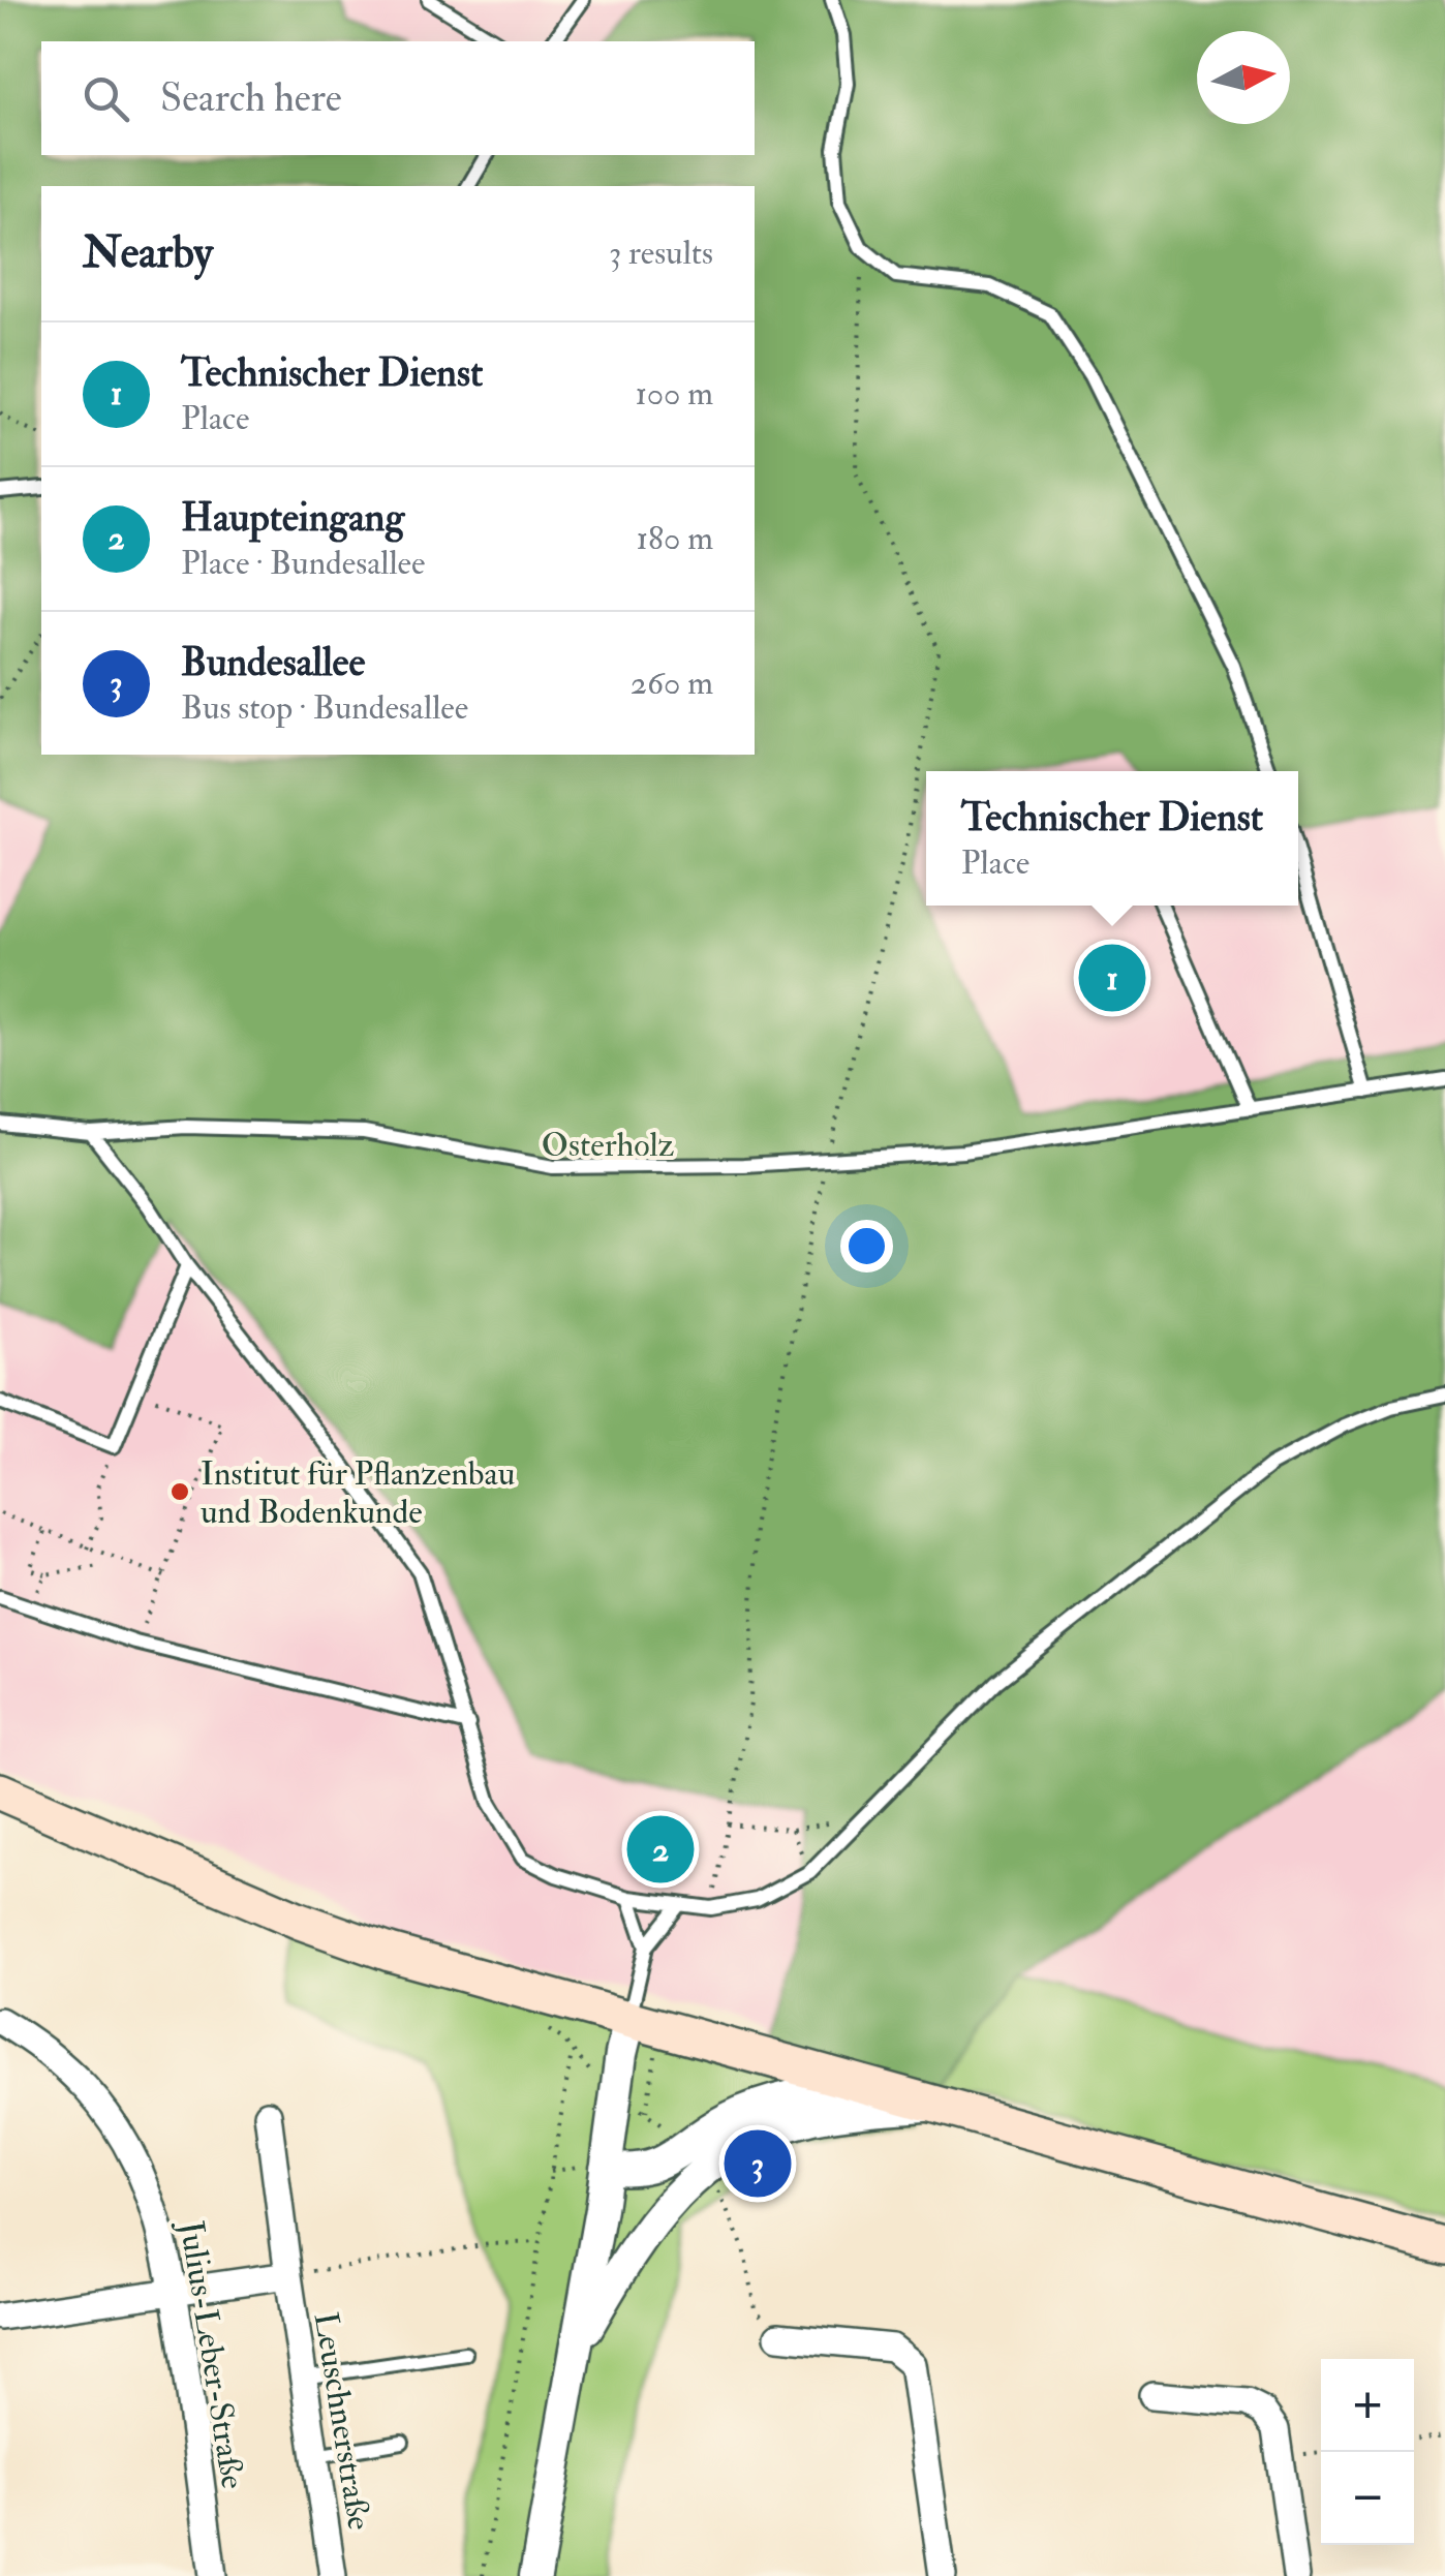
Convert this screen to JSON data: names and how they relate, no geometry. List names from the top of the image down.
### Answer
{
  "streets": {
    "street": ["Julius-Leber-Straße", "Leuschnerstraße"]
  },
  "crossings": [
    ["Julius-Leber-Straße", "Leuschnerstraße"]
  ],
  "parks": ["Osterholz"],
  "places": ["Institut für Pflanzenbau und Bodenkunde"],
  "north": "right",
  "page": {
    "search": "Search here",
    "heading": ["Nearby", "3 results"],
    "list": [
      {
        "mark": "1",
        "name": "Technischer Dienst",
        "note": "Place",
        "value": "100 m"
      },
      {
        "mark": "2",
        "name": "Haupteingang",
        "note": "Place · Bundesallee",
        "value": "180 m"
      },
      {
        "mark": "3",
        "name": "Bundesallee",
        "note": "Bus stop · Bundesallee",
        "value": "260 m"
      }
    ],
    "popup": ["Technischer Dienst", "Place"],
    "pins": ["1", "2", "3"],
    "map_buttons": ["+", "−"]
  }
}
